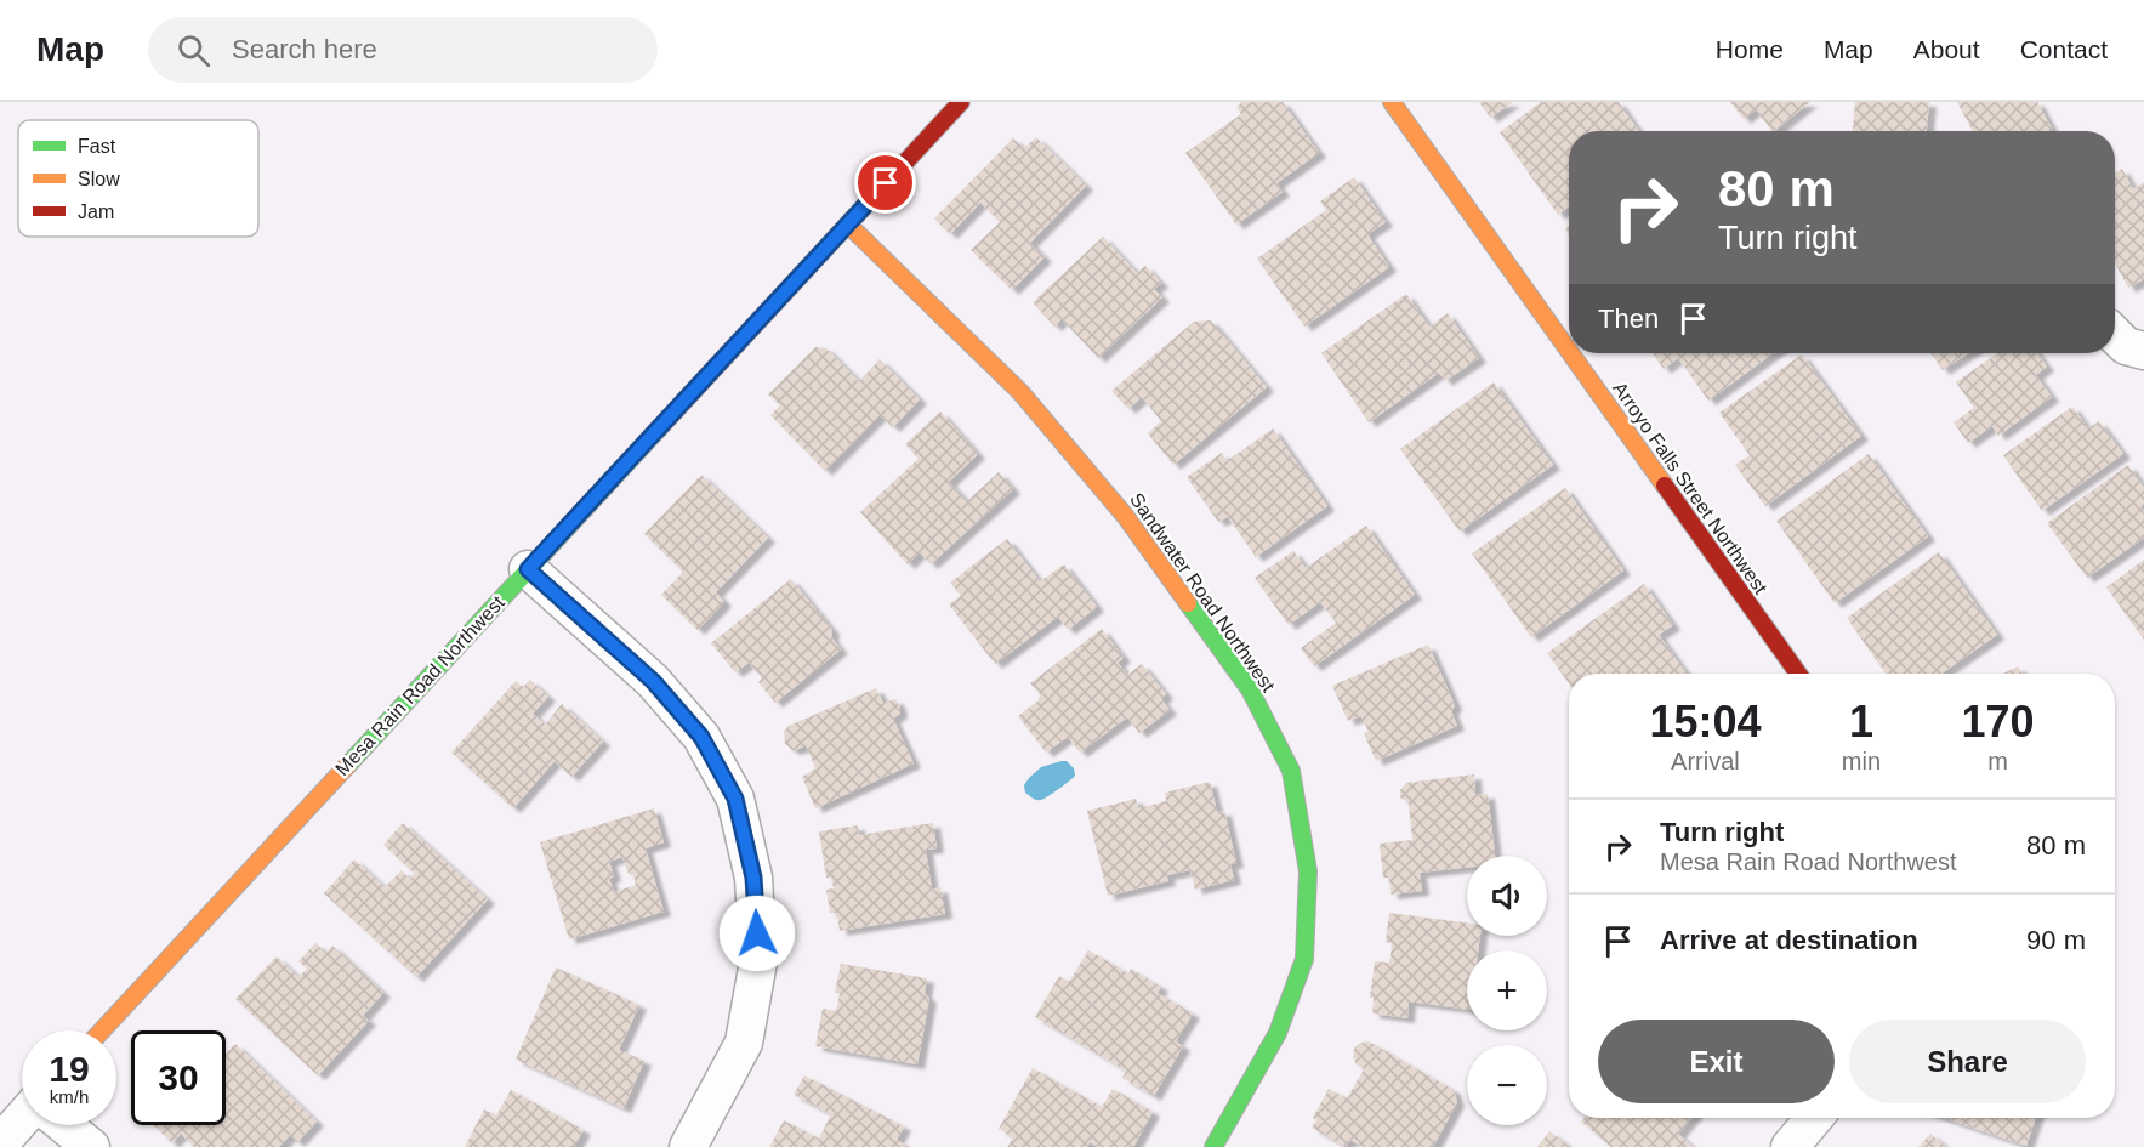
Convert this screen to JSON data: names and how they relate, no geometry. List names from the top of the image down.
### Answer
{
  "streets": {
    "street": ["Arroyo Falls Street Northwest", "Sandwater Road Northwest", "Mesa Rain Road Northwest"]
  },
  "crossings": [
    ["Sandwater Road Northwest", "Mesa Rain Road Northwest"]
  ],
  "legend": ["Fast", "Slow", "Jam"],
  "page": {
    "header": "Map",
    "search": "Search here",
    "nav": [
      "Home",
      "Map",
      "About",
      "Contact"
    ],
    "turn": ["80 m", "Turn right"],
    "then": "Then",
    "eta": [
      "15:04",
      "Arrival",
      "1",
      "min",
      "170",
      "m"
    ],
    "list": [
      {
        "name": "Turn right",
        "note": "Mesa Rain Road Northwest",
        "value": "80 m"
      },
      {
        "name": "Arrive at destination",
        "value": "90 m"
      }
    ],
    "map_buttons": ["+", "−"],
    "buttons": ["Exit", "Share"],
    "speed": "19 km/h",
    "limit": "30"
  }
}
